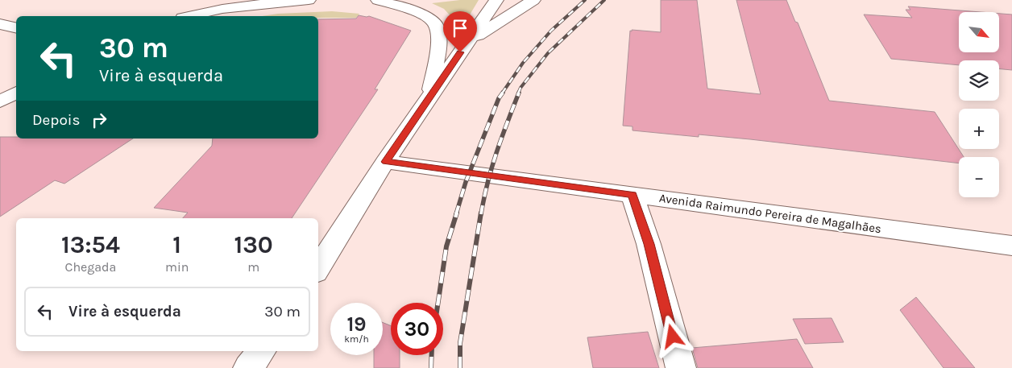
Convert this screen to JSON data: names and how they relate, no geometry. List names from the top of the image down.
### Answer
{
  "streets": {
    "street": ["Avenida Raimundo Pereira de Magalhães"]
  },
  "north": "bottom right",
  "page": {
    "map_buttons": ["+", "−"],
    "turn": ["30 m", "Vire à esquerda"],
    "then": "Depois",
    "eta": [
      "13:54",
      "Chegada",
      "1",
      "min",
      "130",
      "m"
    ],
    "list": [
      {
        "name": "Vire à esquerda",
        "value": "30 m"
      }
    ],
    "speed": "19 km/h",
    "limit": "30"
  }
}
